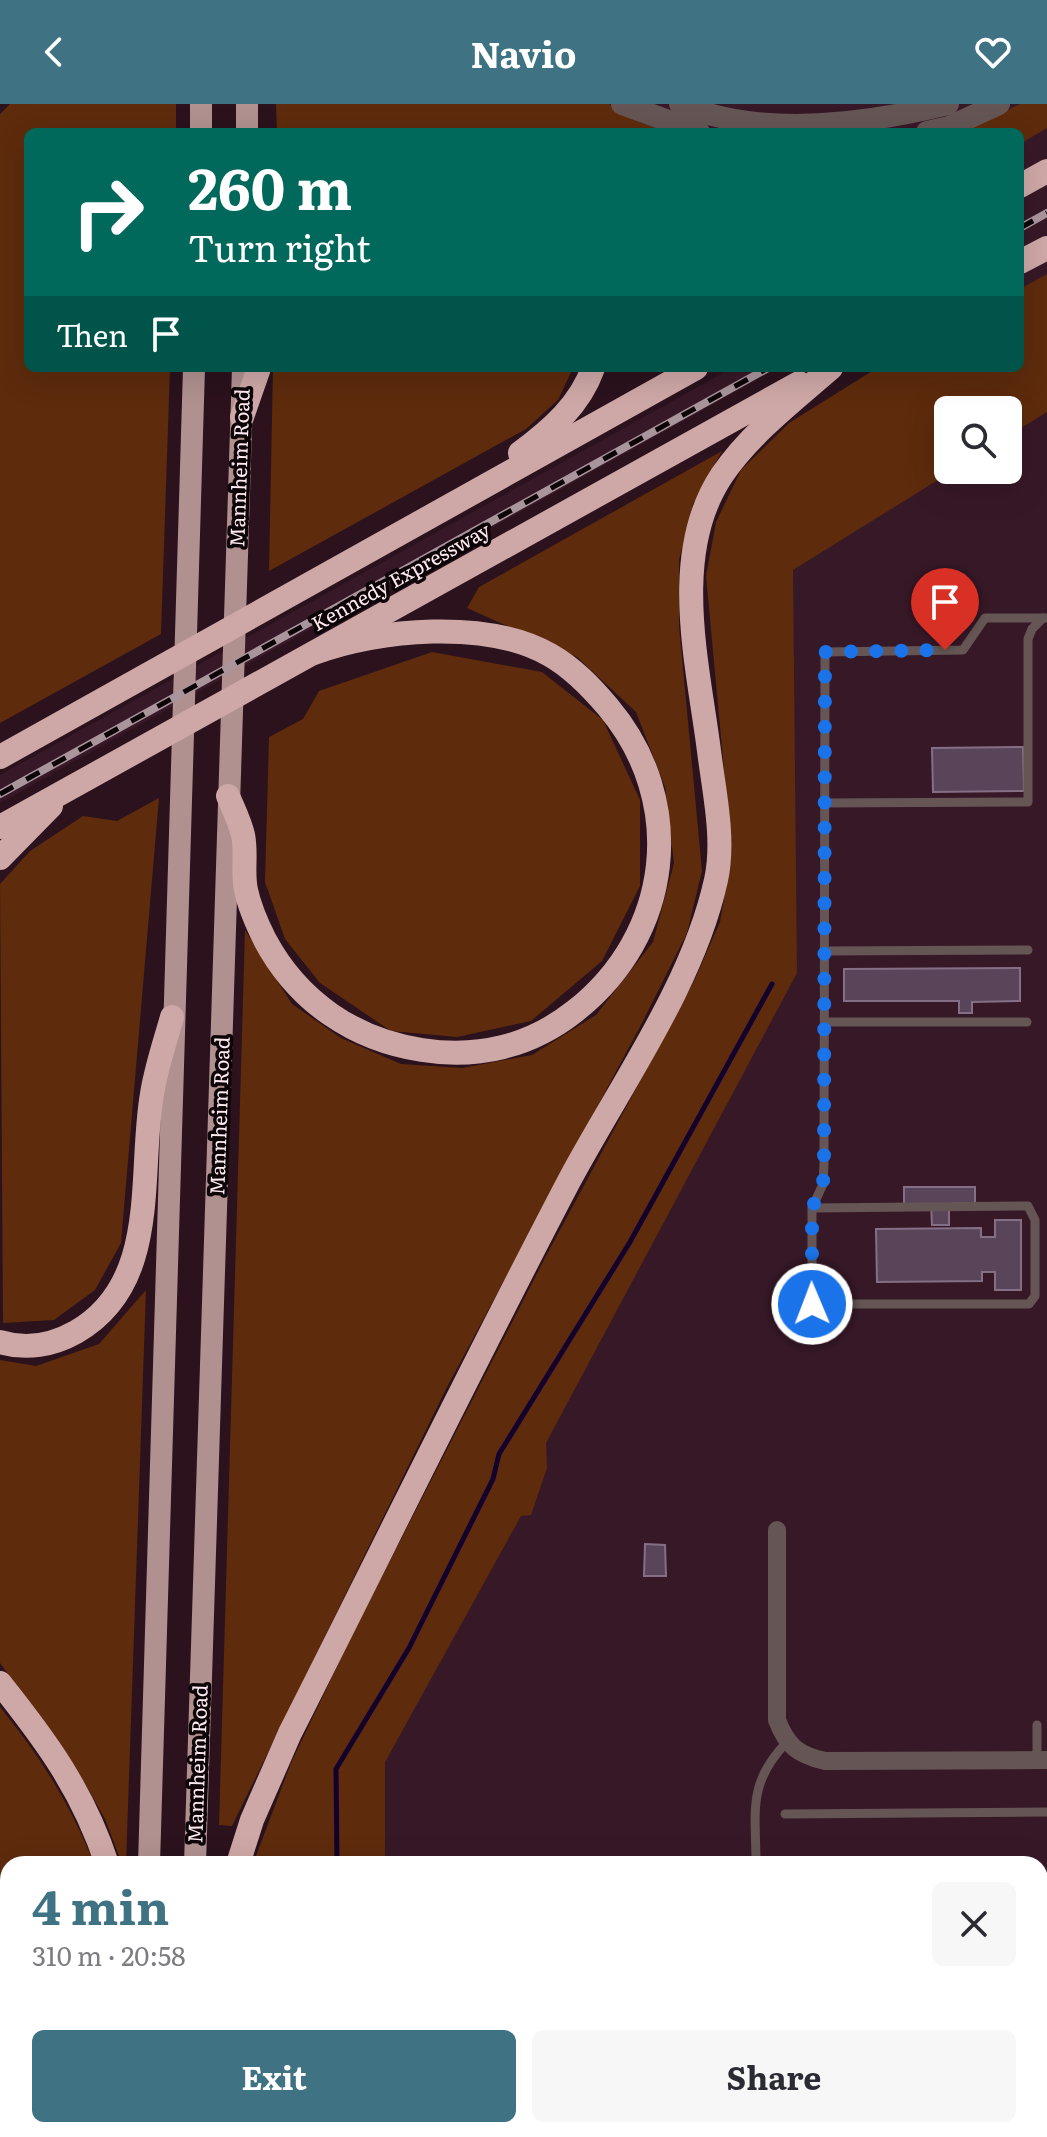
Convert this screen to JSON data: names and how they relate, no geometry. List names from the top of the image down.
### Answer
{
  "streets": {
    "highway": ["Kennedy Expressway"],
    "main road": ["Mannheim Road"]
  },
  "page": {
    "header": "Navio",
    "turn": ["260 m", "Turn right"],
    "then": "Then",
    "heading": ["4 min", "310 m · 20:58"],
    "buttons": ["Exit", "Share"]
  }
}
